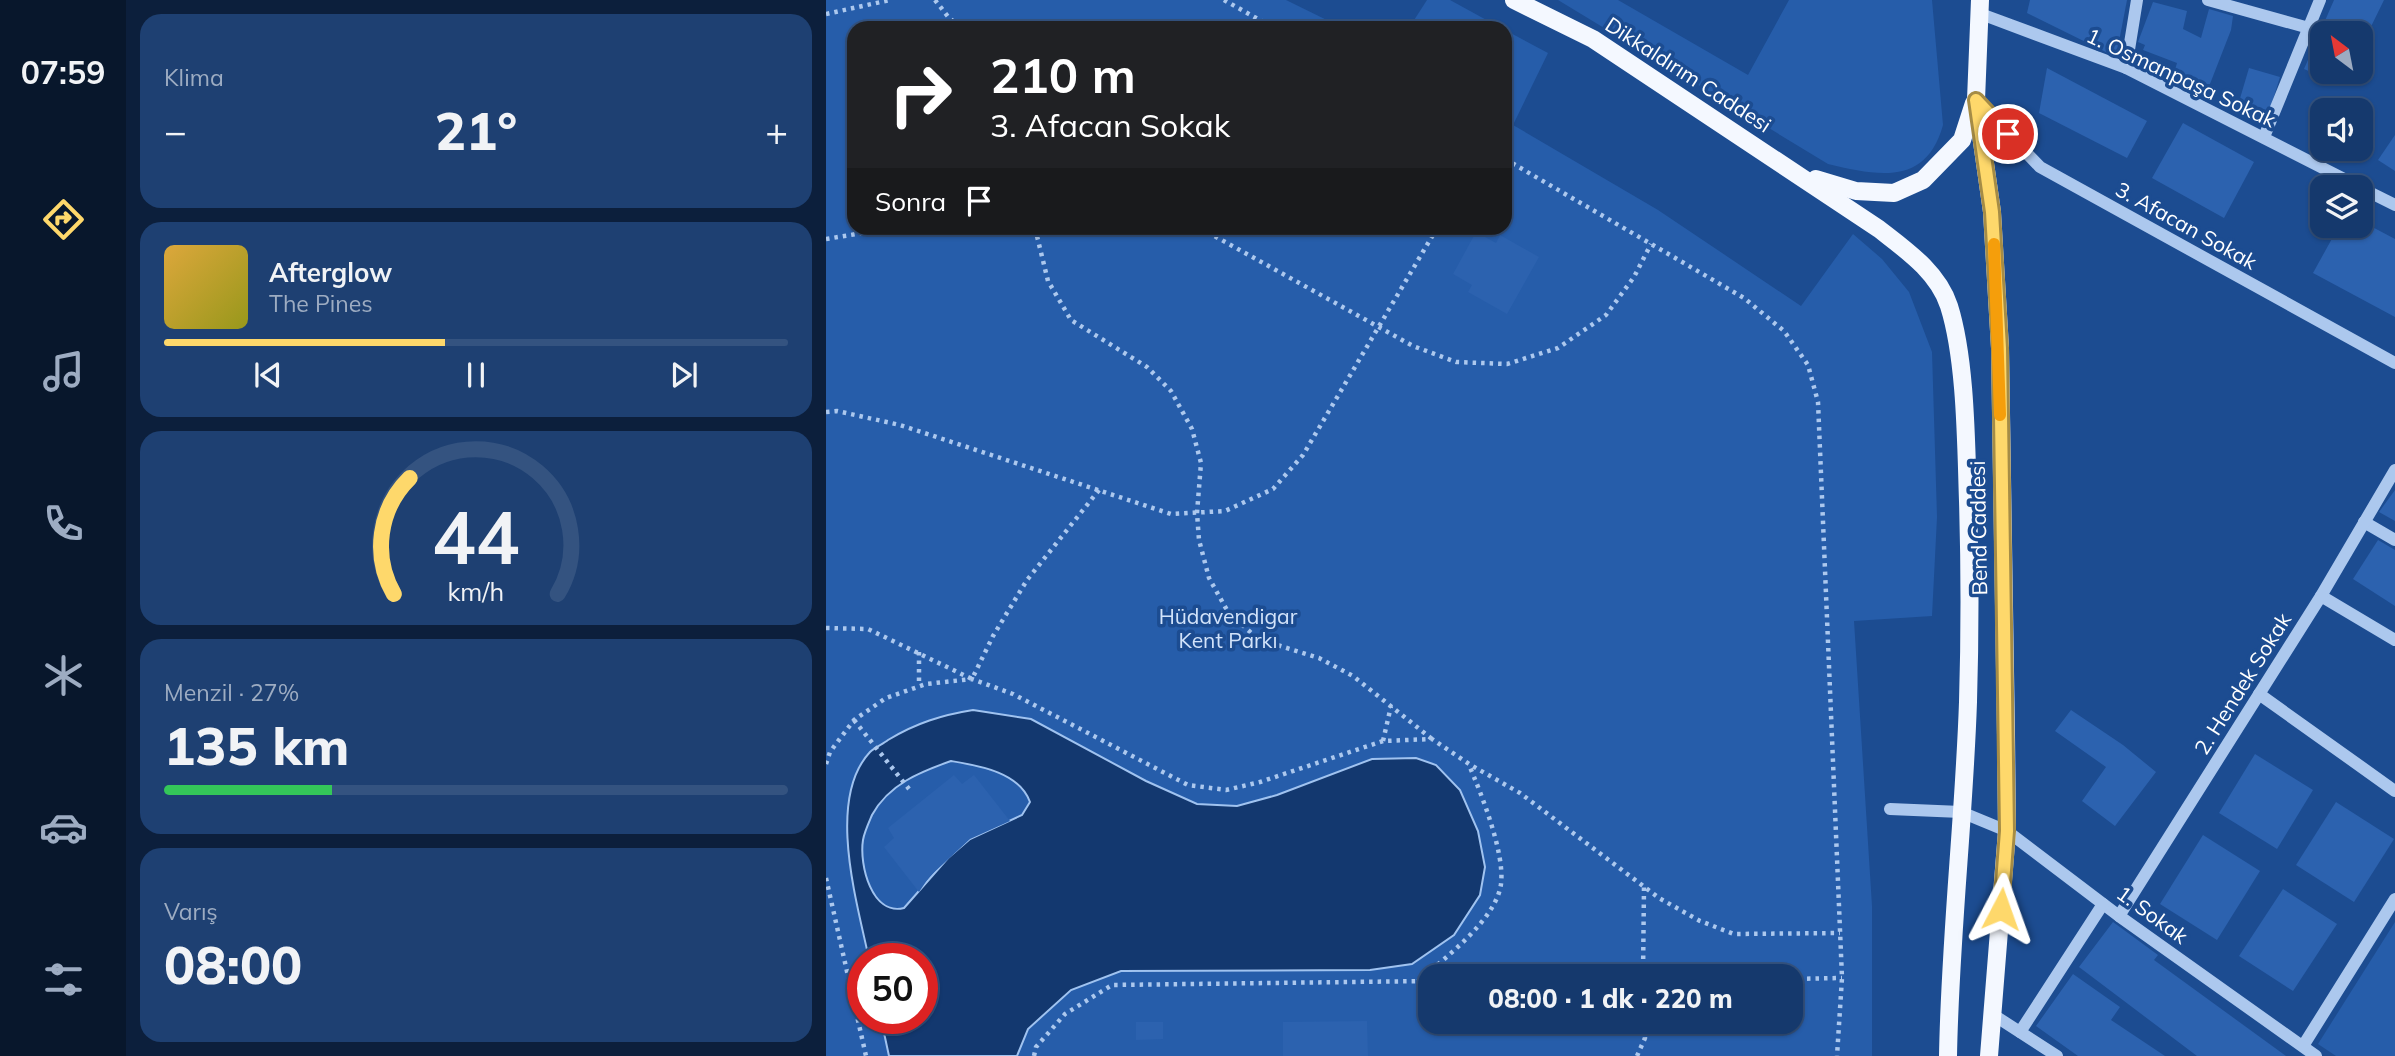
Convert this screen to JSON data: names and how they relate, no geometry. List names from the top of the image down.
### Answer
{
  "streets": {
    "main road": ["Dikkaldırım Caddesi", "Bend Caddesi"],
    "street": [
      "1. Osmanpaşa Sokak",
      "3. Afacan Sokak",
      "2. Hendek Sokak",
      "1. Sokak"
    ]
  },
  "crossings": [
    ["Dikkaldırım Caddesi", "Bend Caddesi"],
    ["1. Osmanpaşa Sokak", "Bend Caddesi"],
    ["3. Afacan Sokak", "Bend Caddesi"],
    ["Bend Caddesi", "1. Sokak"],
    ["2. Hendek Sokak", "1. Sokak"]
  ],
  "parks": ["Hüdavendigar Kent Parkı"],
  "north": "top left",
  "page": {
    "tabs": "07:59",
    "tile": [
      "Klima",
      ["Menzil · 27%", "135 km"],
      ["Varış", "08:00"]
    ],
    "turn": ["210 m", "3. Afacan Sokak"],
    "heat": ["−", "21°", "+"],
    "then": "Sonra",
    "song": ["Afterglow", "The Pines"],
    "limit": "50",
    "trip": "08:00 · 1 dk · 220 m",
    "gauge": ["44", "km/h"]
  }
}
